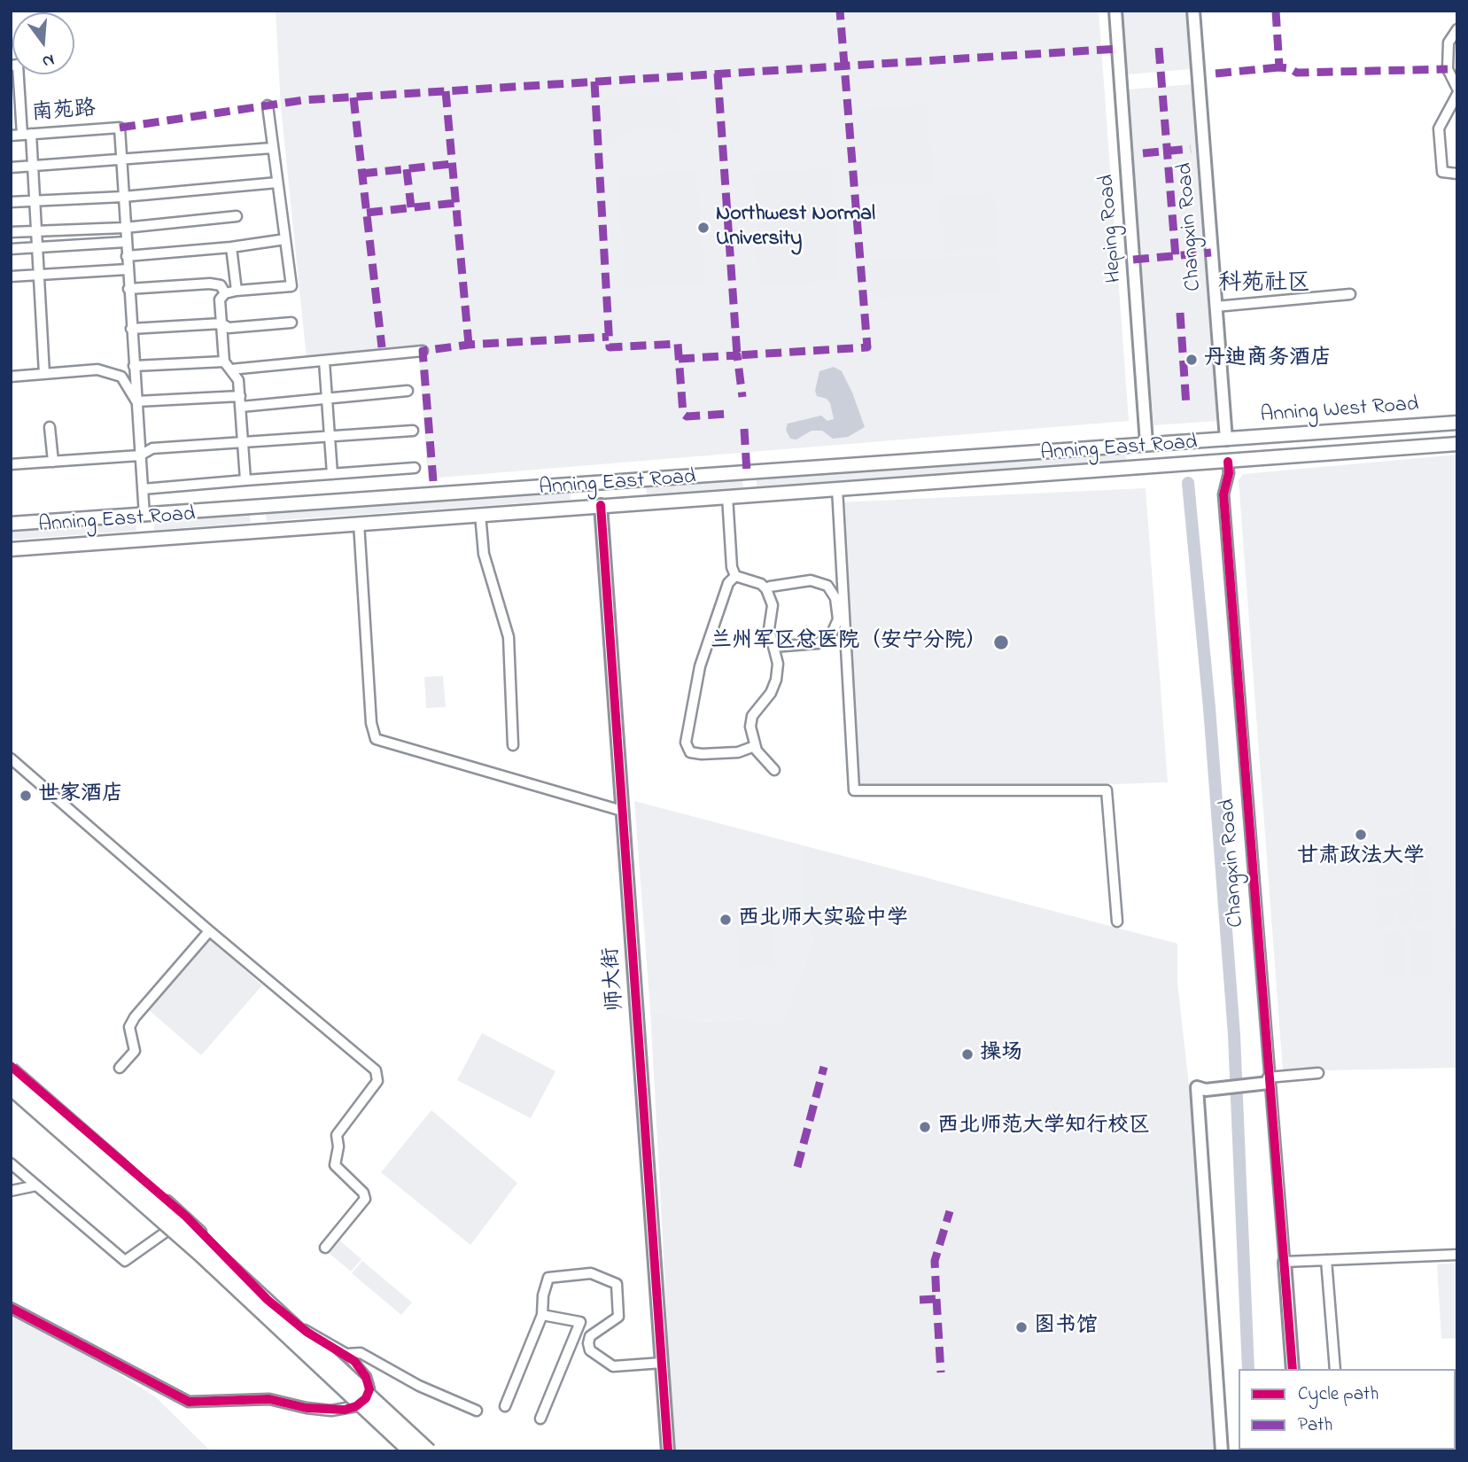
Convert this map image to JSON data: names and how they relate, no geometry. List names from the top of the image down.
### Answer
{
  "streets": {
    "main road": ["Anning West Road", "Anning East Road"],
    "street": [
      "南苑路",
      "Changxin Road",
      "Heping Road",
      "师大街"
    ]
  },
  "crossings": [
    ["Changxin Road", "Anning West Road"],
    ["Changxin Road", "Anning East Road"],
    ["Heping Road", "Anning East Road"],
    ["Anning West Road", "Anning East Road"],
    ["Anning East Road", "师大街"]
  ],
  "districts": ["科苑社区"],
  "places": [
    "Northwest Normal University",
    "丹迪商务酒店",
    "兰州军区总医院（安宁分院）",
    "世家酒店",
    "甘肃政法大学",
    "西北师大实验中学",
    "操场",
    "西北师范大学知行校区",
    "图书馆"
  ],
  "legend": ["Cycle path", "Path"],
  "north": "bottom"
}
